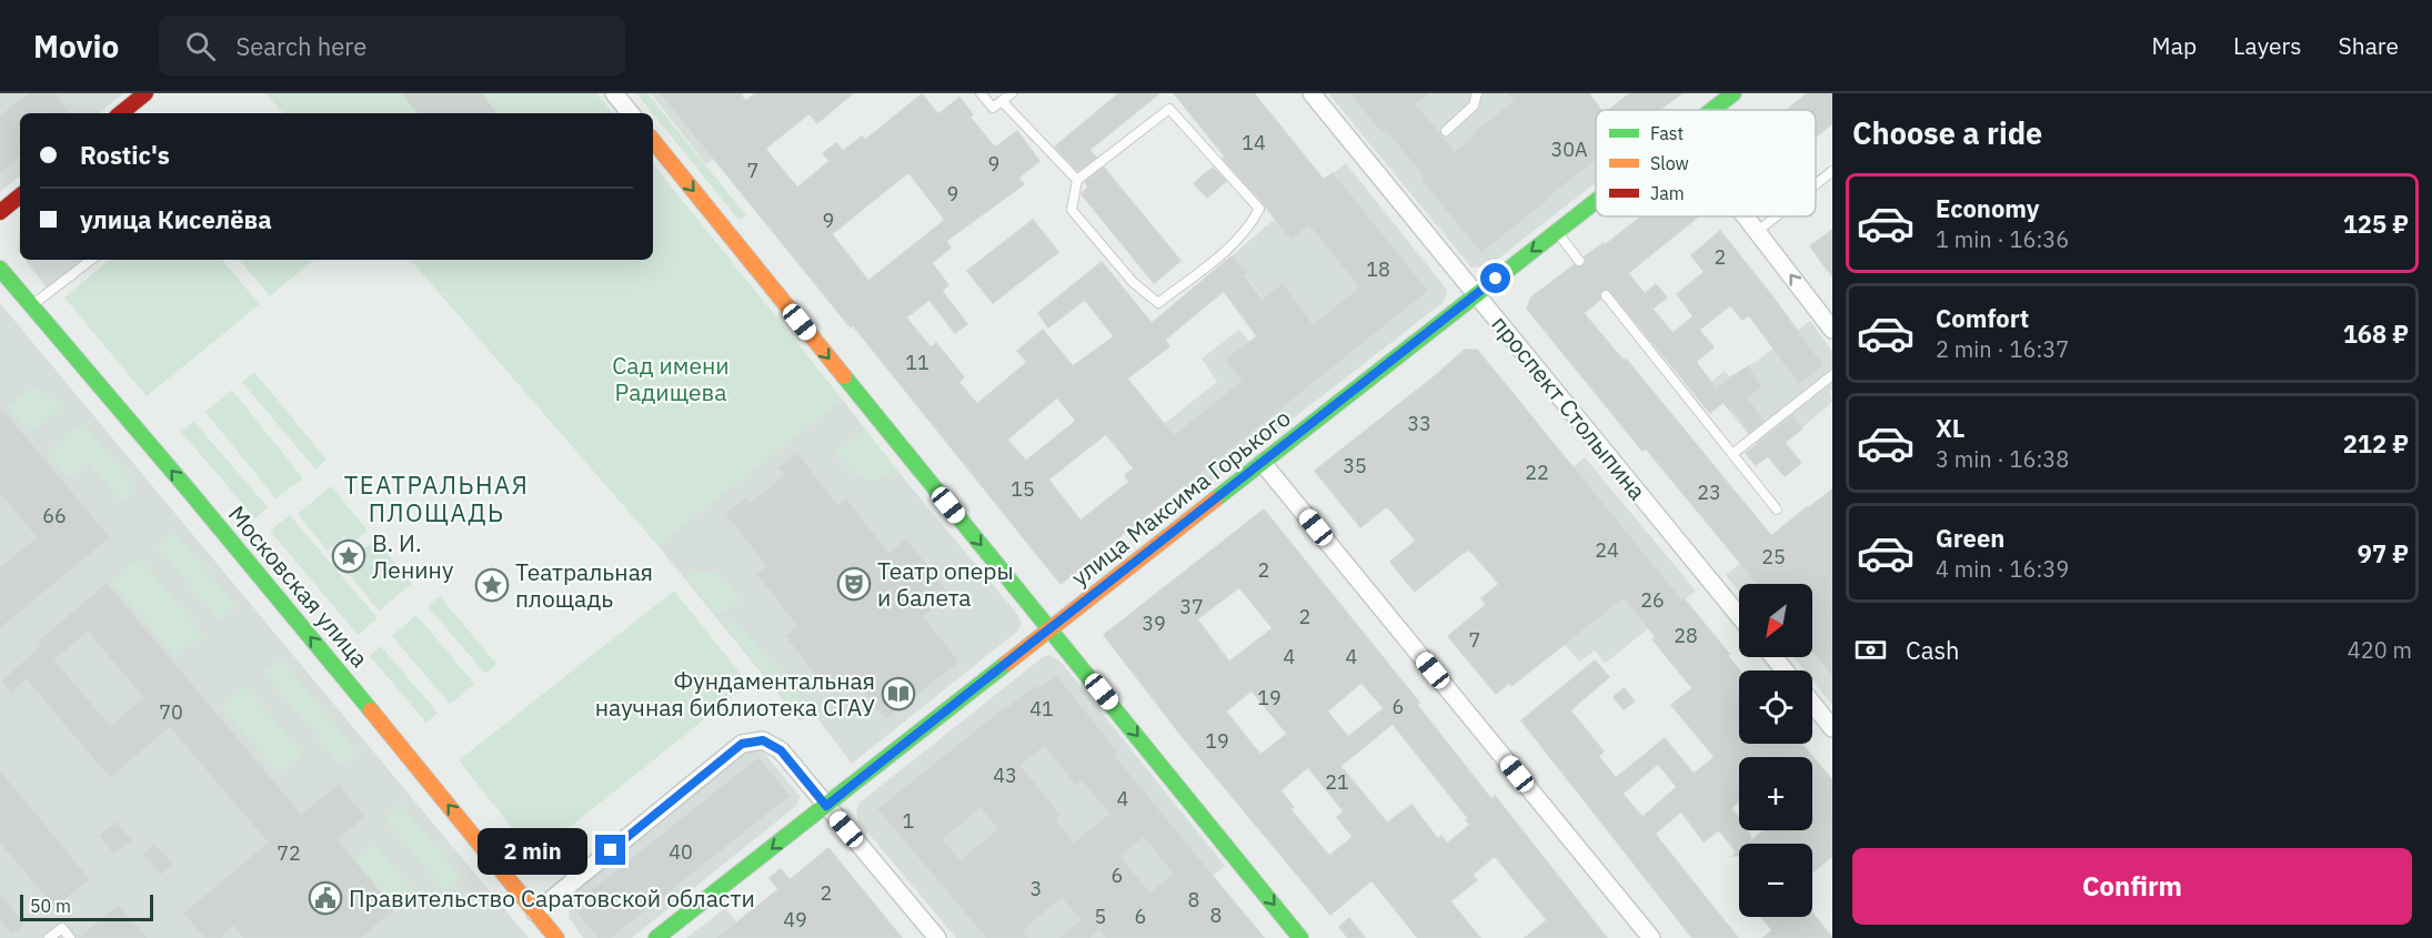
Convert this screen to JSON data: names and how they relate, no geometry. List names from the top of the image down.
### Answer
{
  "streets": {
    "street": ["проспект Столыпина", "улица Максима Горького", "Московская улица"]
  },
  "crossings": [
    ["проспект Столыпина", "улица Максима Горького"]
  ],
  "one_way": ["Московская улица"],
  "districts": ["ТЕАТРАЛЬНАЯ ПЛОЩАДЬ"],
  "parks": ["Сад имени Радищева"],
  "places": {
    "place": ["В. И. Ленину", "Театральная площадь"],
    "theatre": ["Театр оперы и балета"],
    "library": ["Фундаментальная научная библиотека СГАУ"],
    "public building": ["Правительство Саратовской области"]
  },
  "house_numbers": [
    "14",
    "30А",
    "9",
    "7",
    "9",
    "9",
    "2",
    "18",
    "11",
    "33",
    "35",
    "22",
    "15",
    "23",
    "66",
    "24",
    "25",
    "2",
    "26",
    "37",
    "2",
    "39",
    "28",
    "7",
    "4",
    "4",
    "19",
    "6",
    "41",
    "70",
    "19",
    "43",
    "21",
    "4",
    "1",
    "40",
    "72",
    "6",
    "3",
    "2",
    "8",
    "8",
    "5",
    "6",
    "49"
  ],
  "legend": ["Fast", "Slow", "Jam"],
  "scale_bar": "50 m",
  "north": "bottom left",
  "page": {
    "header": "Movio",
    "search": "Search here",
    "nav": ["Map", "Layers", "Share"],
    "heading": "Choose a ride",
    "banner": ["Rostic's", "улица Киселёва"],
    "list": [
      {
        "name": "Economy",
        "note": "1 min · 16:36",
        "value": "125 ₽"
      },
      {
        "name": "Comfort",
        "note": "2 min · 16:37",
        "value": "168 ₽"
      },
      {
        "name": "XL",
        "note": "3 min · 16:38",
        "value": "212 ₽"
      },
      {
        "name": "Green",
        "note": "4 min · 16:39",
        "value": "97 ₽"
      }
    ],
    "map_buttons": ["+", "−"],
    "pay": ["Cash", "420 m"],
    "bubble": "2 min",
    "buttons": "Confirm",
    "scale": "50 m"
  }
}
